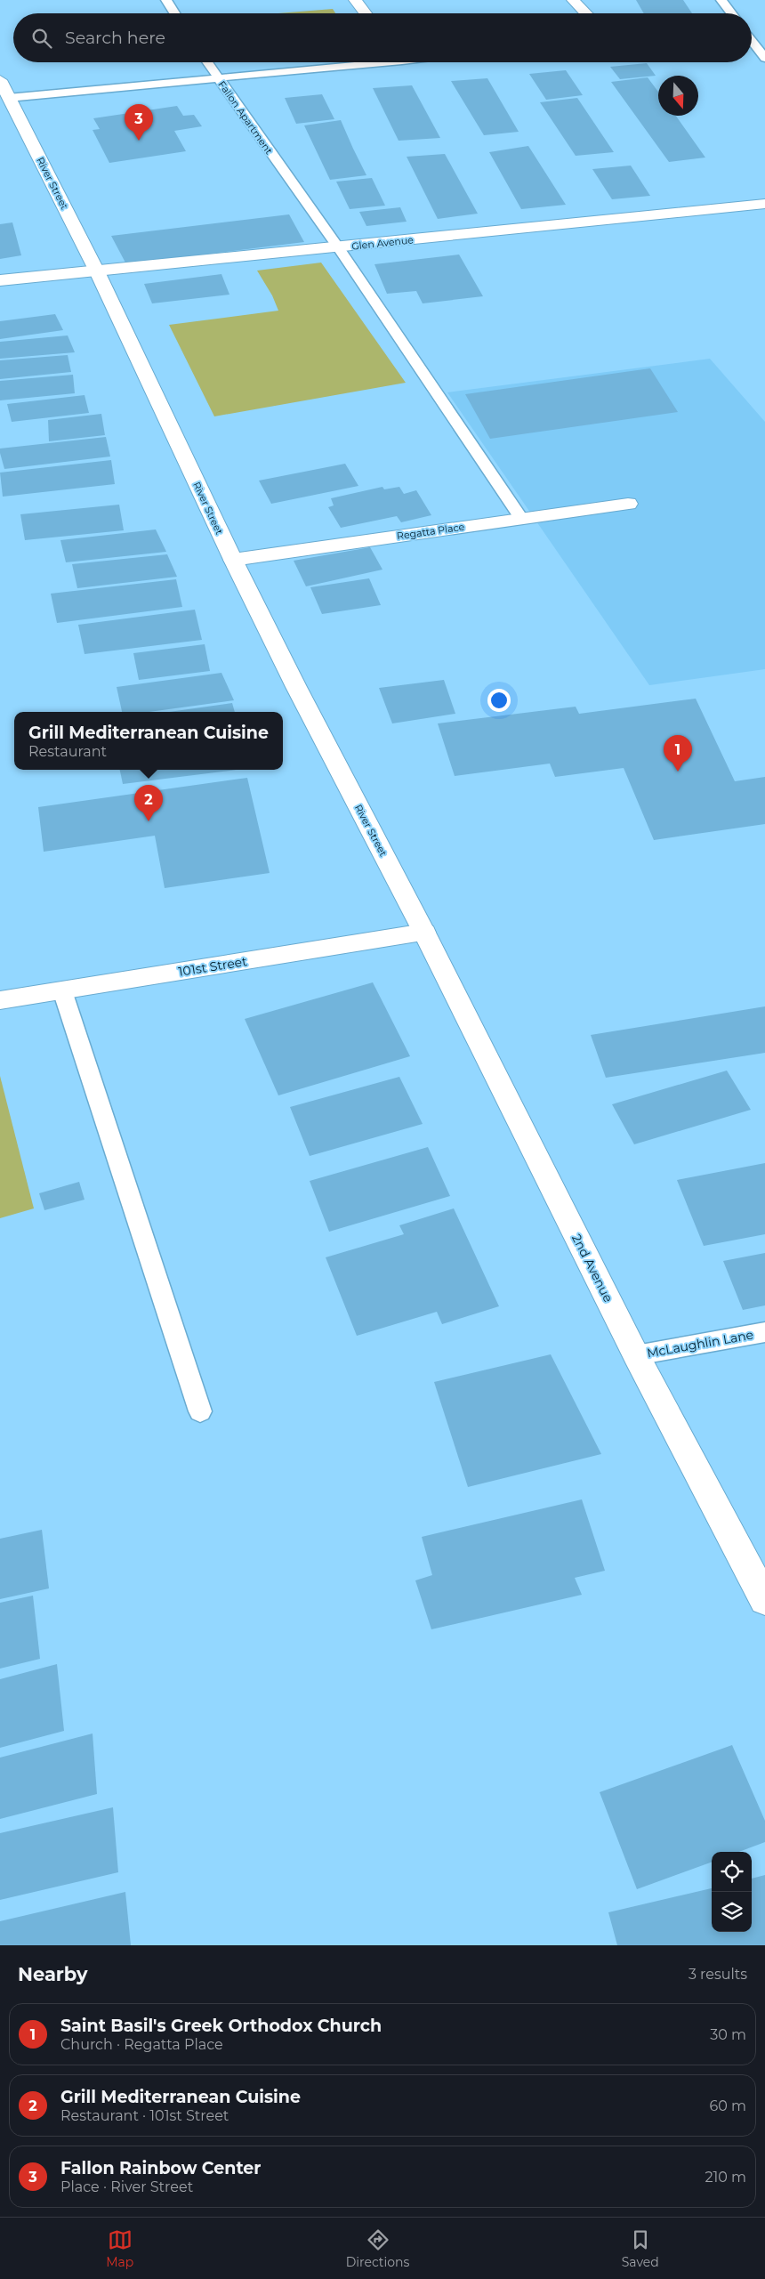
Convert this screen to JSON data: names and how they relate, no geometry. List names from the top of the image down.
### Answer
{
  "streets": {
    "main road": [
      "River Street",
      "Glen Avenue",
      "Regatta Place",
      "101st Street",
      "2nd Avenue"
    ],
    "lane": ["Fallon Apartment", "McLaughlin Lane"]
  },
  "crossings": [
    ["Fallon Apartment", "Glen Avenue"],
    ["Fallon Apartment", "Regatta Place"],
    ["River Street", "Glen Avenue"],
    ["River Street", "Regatta Place"],
    ["River Street", "101st Street"],
    ["River Street", "2nd Avenue"],
    ["101st Street", "2nd Avenue"],
    ["2nd Avenue", "McLaughlin Lane"]
  ],
  "north": "bottom",
  "page": {
    "search": "Search here",
    "pins": ["3", "1", "2"],
    "popup": ["Grill Mediterranean Cuisine", "Restaurant"],
    "heading": ["Nearby", "3 results"],
    "list": [
      {
        "mark": "1",
        "name": "Saint Basil's Greek Orthodox Church",
        "note": "Church · Regatta Place",
        "value": "30 m"
      },
      {
        "mark": "2",
        "name": "Grill Mediterranean Cuisine",
        "note": "Restaurant · 101st Street",
        "value": "60 m"
      },
      {
        "mark": "3",
        "name": "Fallon Rainbow Center",
        "note": "Place · River Street",
        "value": "210 m"
      }
    ],
    "nav": ["Map", "Directions", "Saved"]
  }
}
